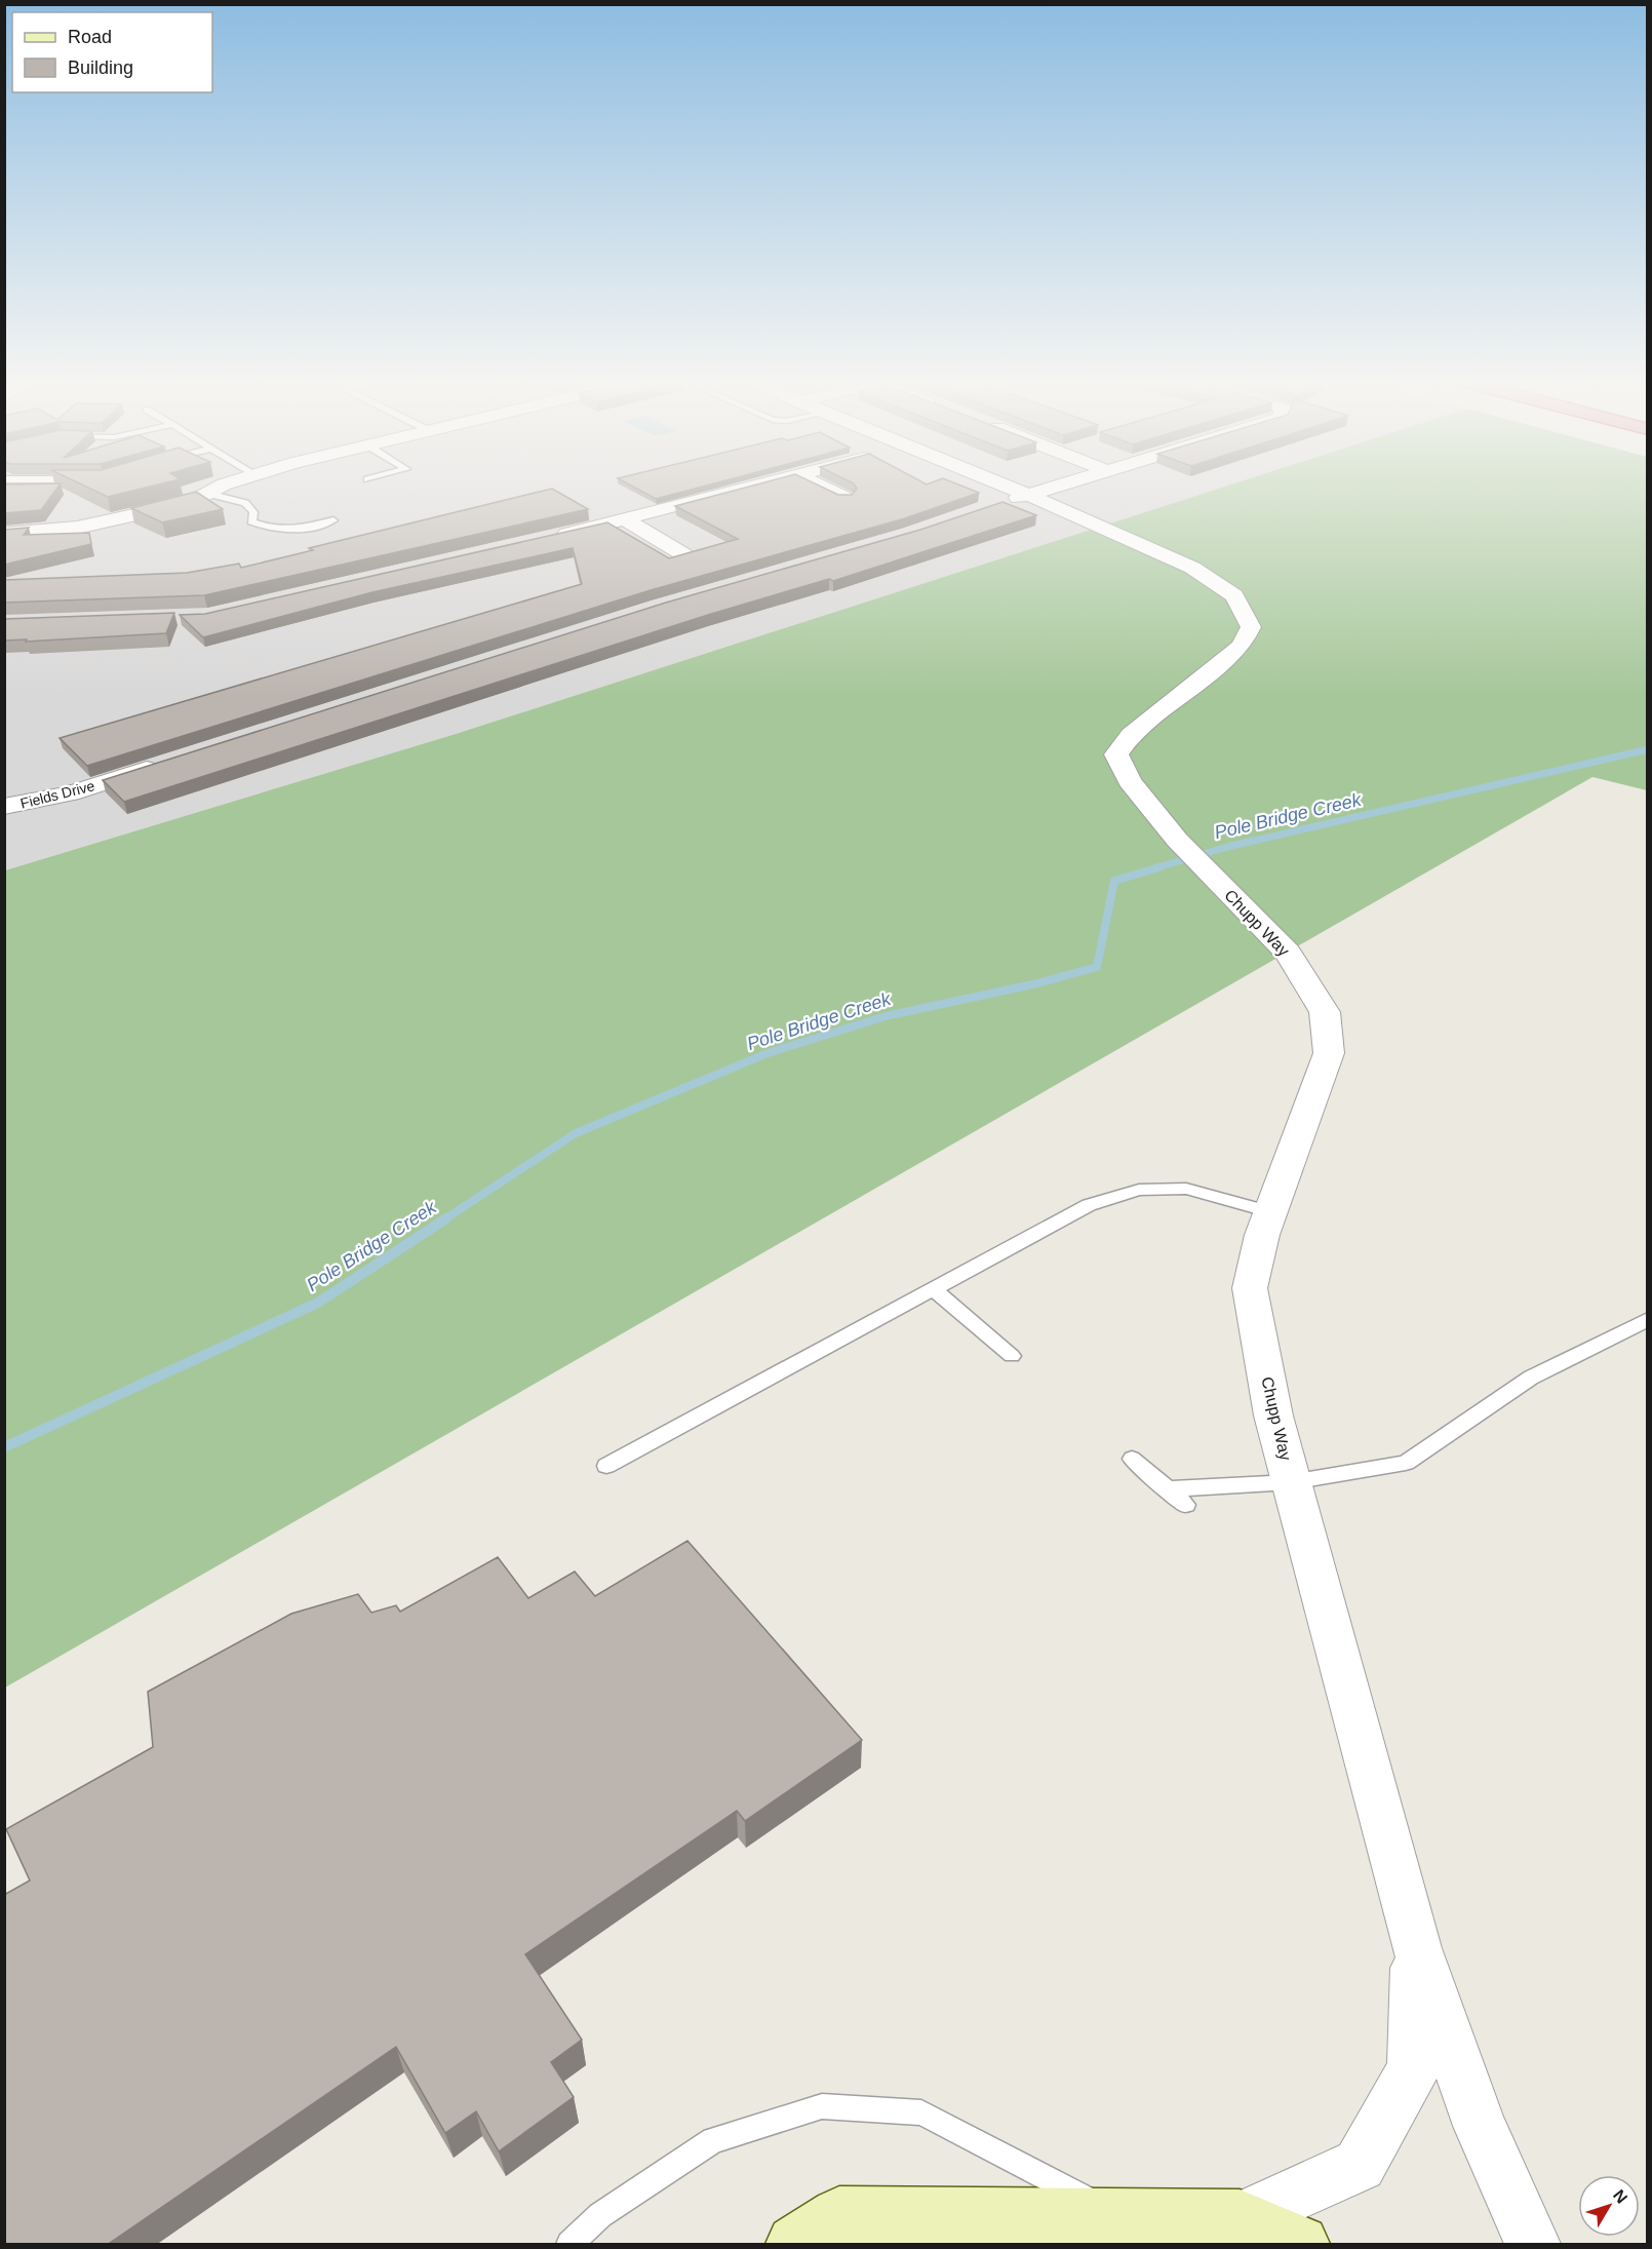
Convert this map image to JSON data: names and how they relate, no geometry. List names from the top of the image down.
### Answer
{
  "streets": {
    "street": ["Fields Drive", "Chupp Way"]
  },
  "water": ["Pole Bridge Creek"],
  "legend": ["Road", "Building"],
  "north": "top right"
}
